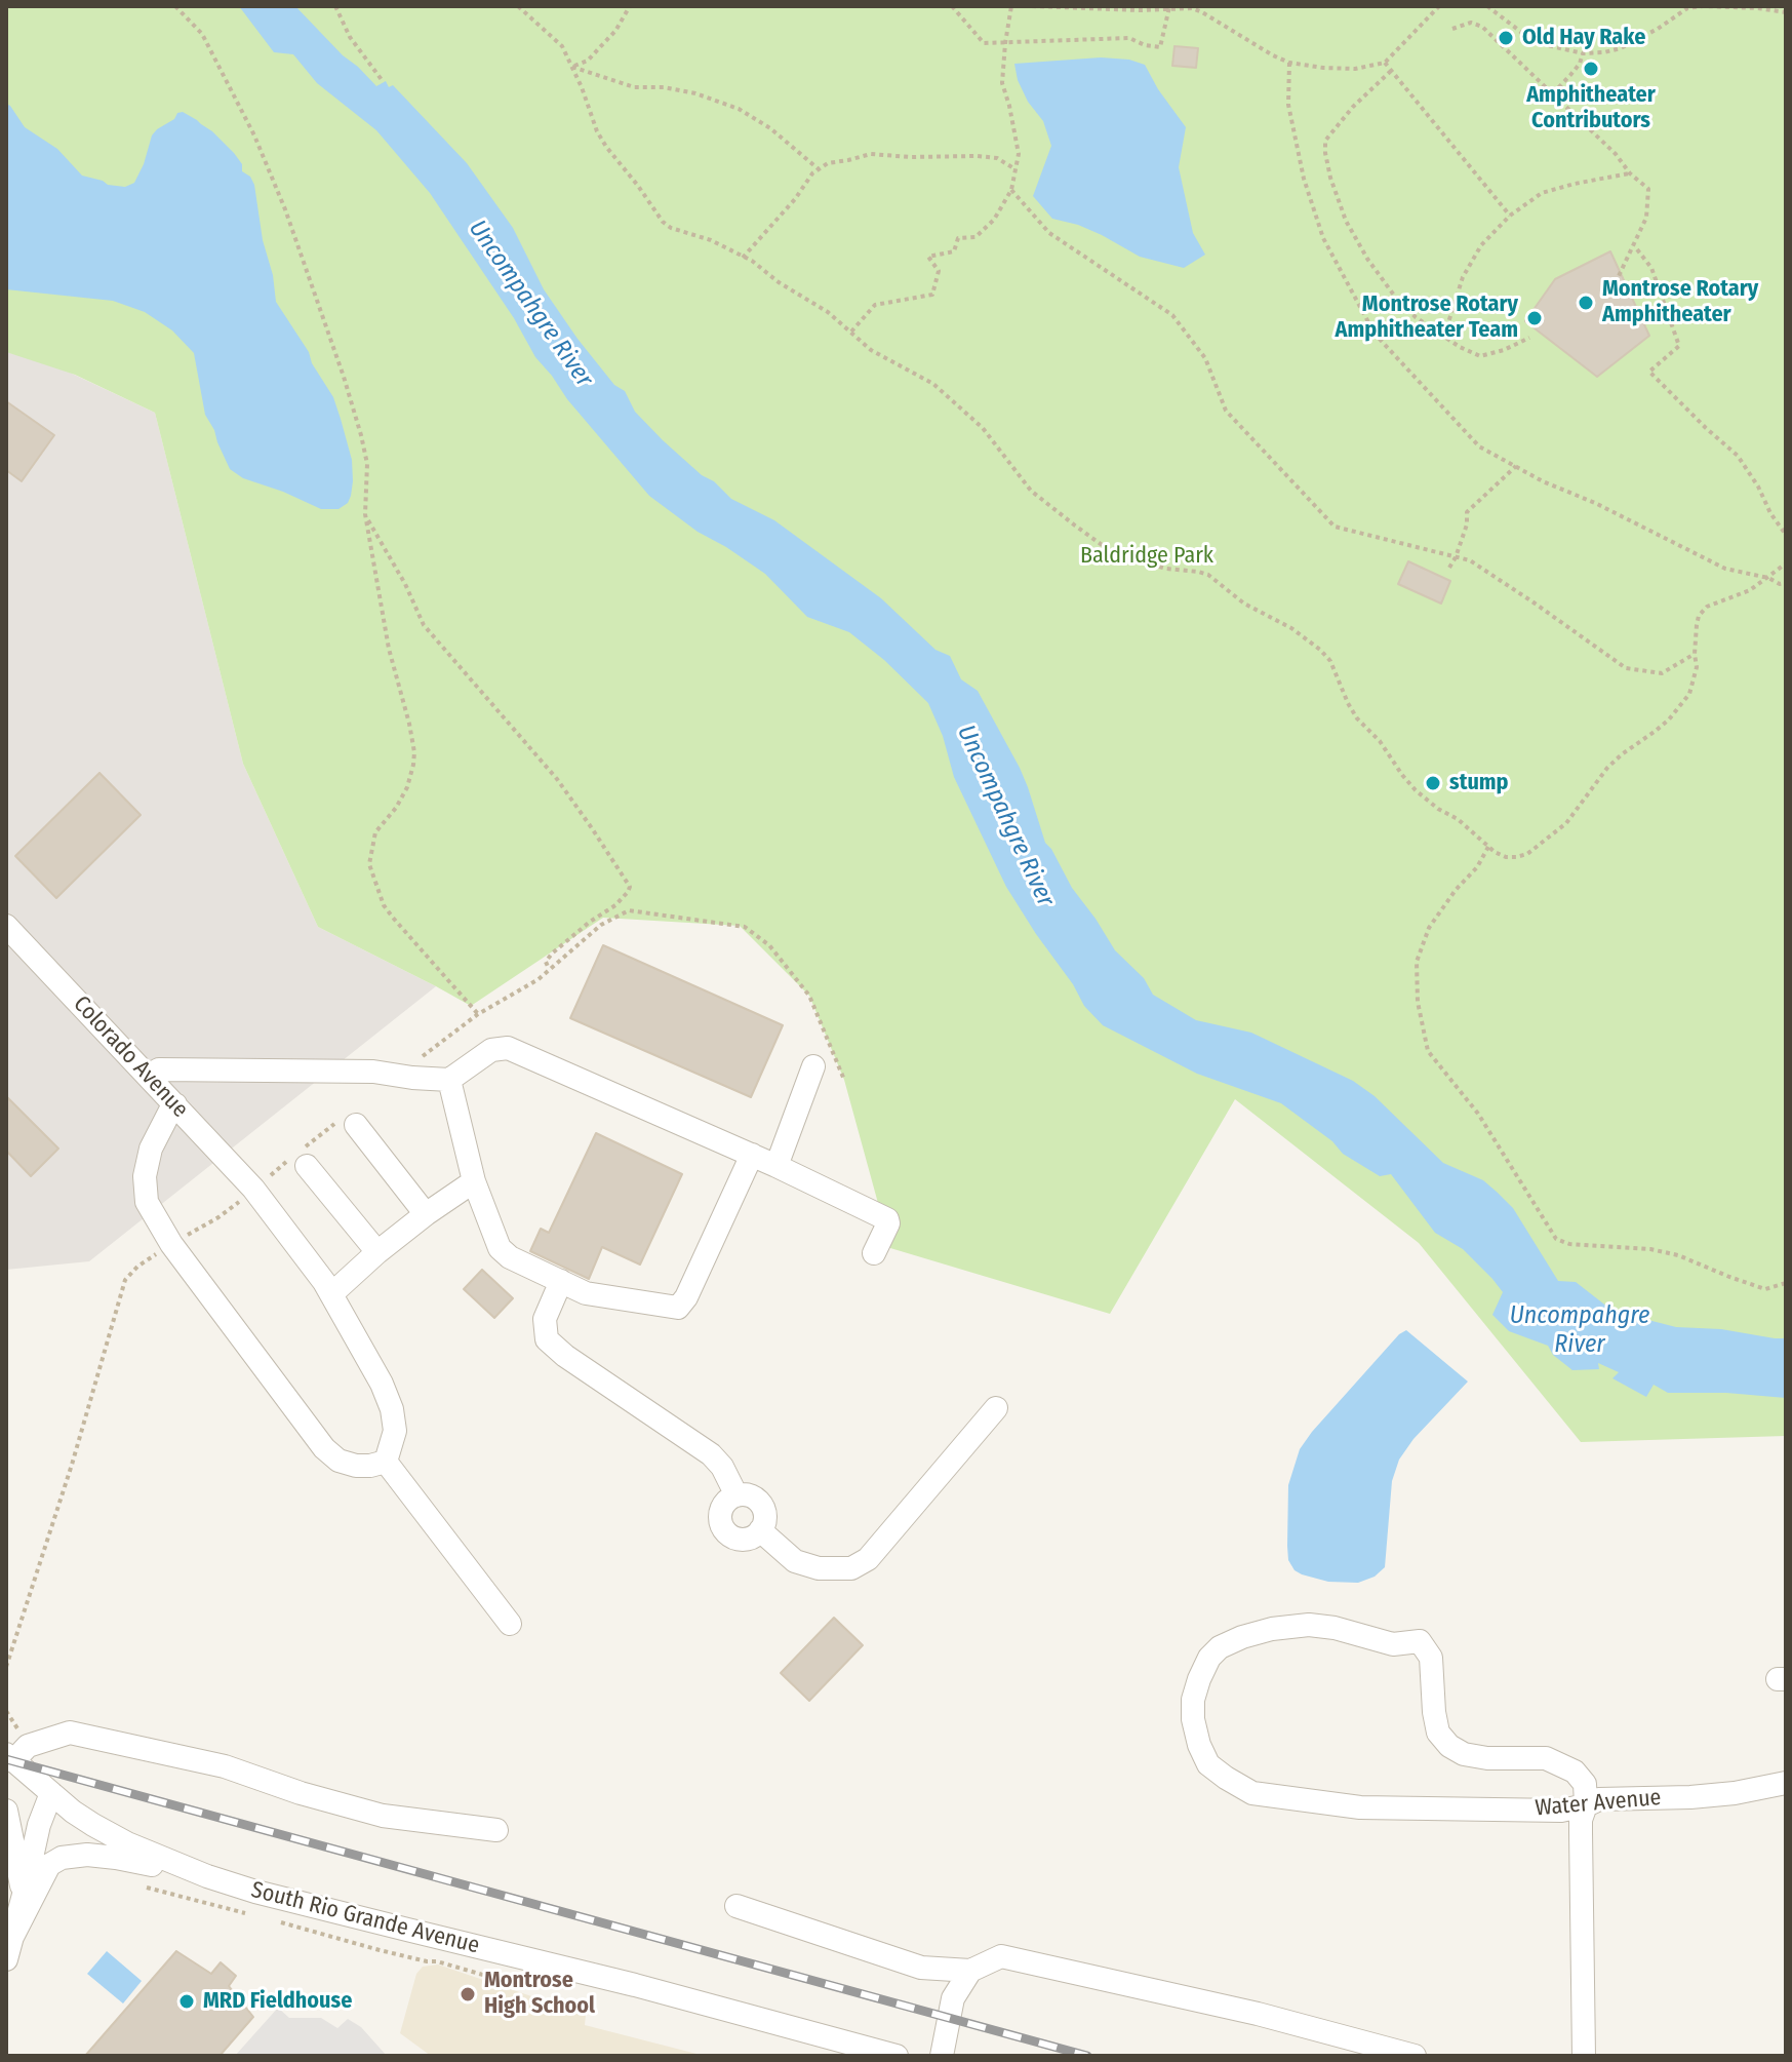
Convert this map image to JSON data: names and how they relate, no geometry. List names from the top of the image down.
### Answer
{
  "streets": {
    "street": ["Colorado Avenue", "Water Avenue", "South Rio Grande Avenue"]
  },
  "water": ["Uncompahgre River"],
  "parks": ["Baldridge Park"],
  "places": [
    "Old Hay Rake",
    "Amphitheater Contributors",
    "Montrose Rotary Amphitheater",
    "Montrose Rotary Amphitheater Team",
    "stump",
    "Montrose High School",
    "MRD Fieldhouse"
  ]
}
